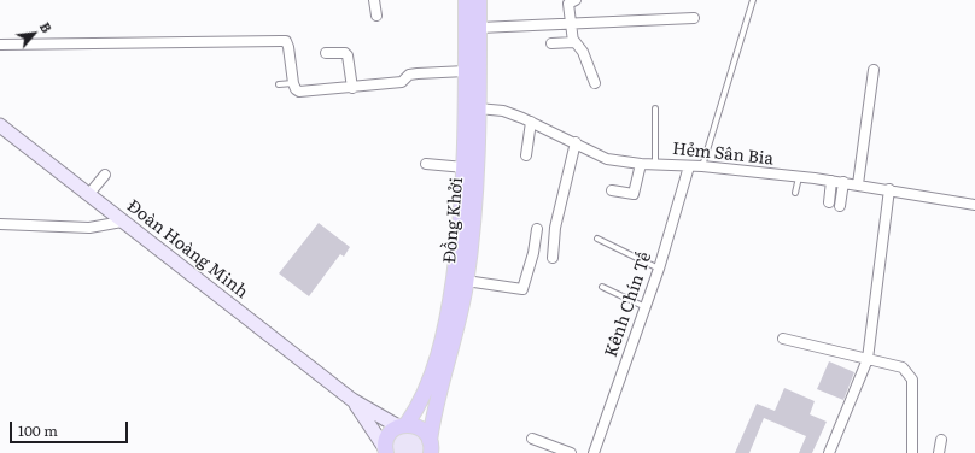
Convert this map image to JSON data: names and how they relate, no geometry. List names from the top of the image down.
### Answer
{
  "streets": {
    "main road": ["Đồng Khởi", "Đoàn Hoàng Minh"],
    "street": ["Hẻm Sân Bia", "Kênh Chín Tế"]
  },
  "crossings": [
    ["Hẻm Sân Bia", "Đồng Khởi"],
    ["Hẻm Sân Bia", "Kênh Chín Tế"],
    ["Đồng Khởi", "Đoàn Hoàng Minh"]
  ],
  "scale_bar": "100 m",
  "north": "top right"
}
